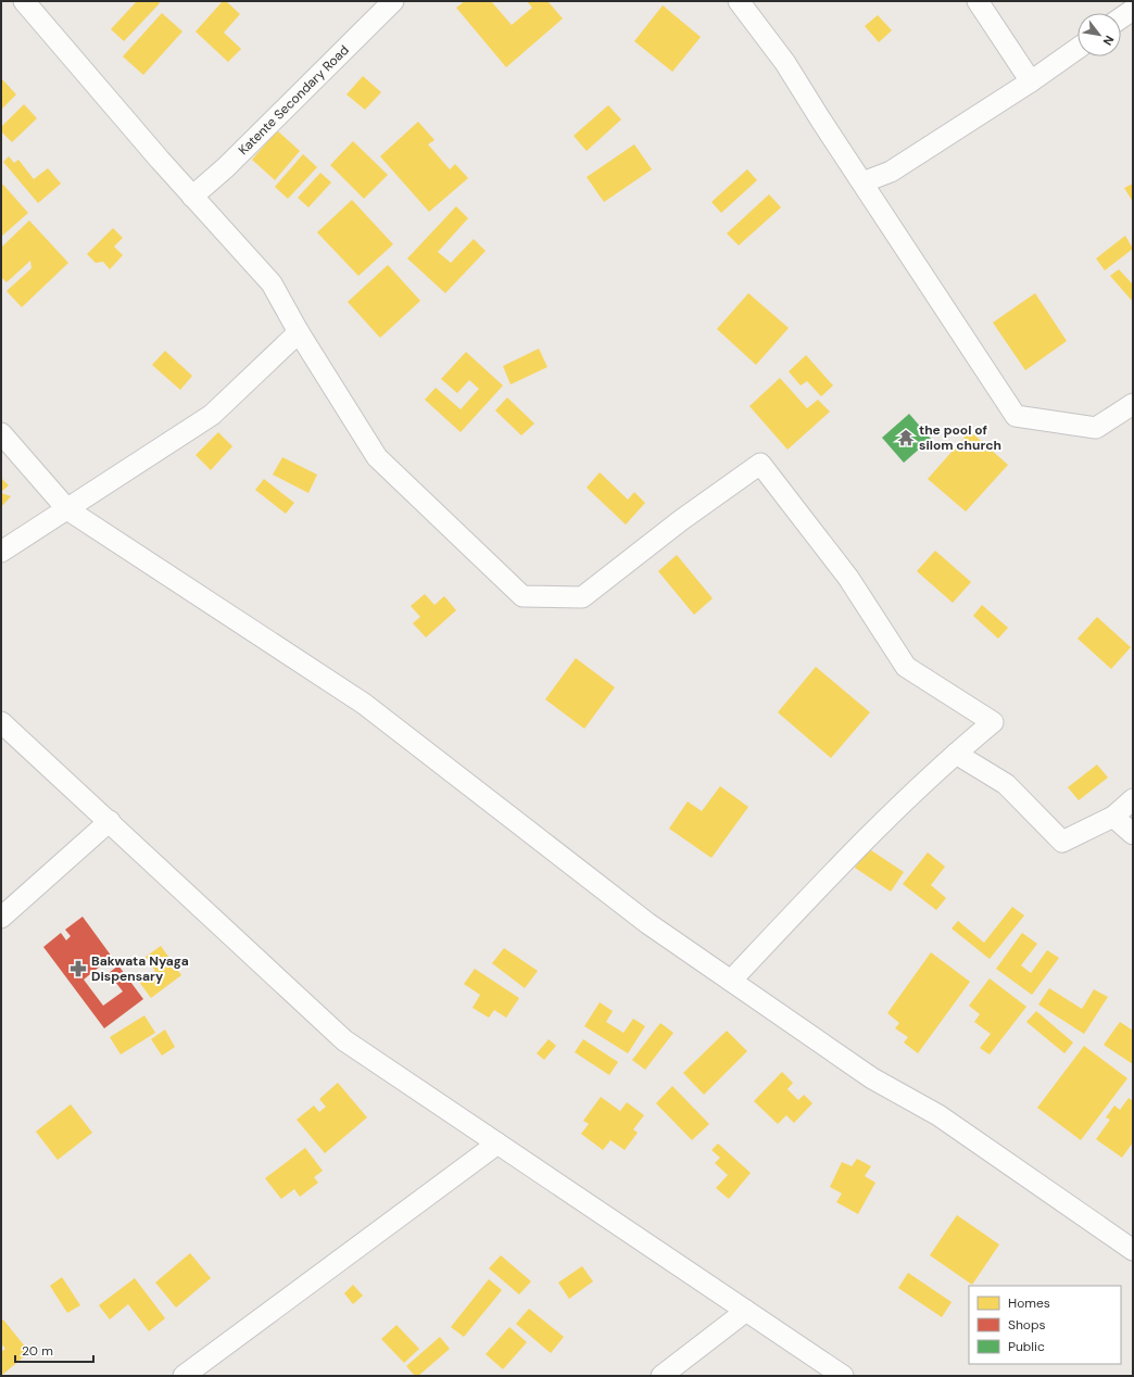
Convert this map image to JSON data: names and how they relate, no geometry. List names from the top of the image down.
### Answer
{
  "streets": {
    "street": ["Katente Secondary Road"]
  },
  "places": {
    "temple": ["the pool of silom church"],
    "pharmacy": ["Bakwata Nyaga Dispensary"]
  },
  "legend": ["Homes", "Shops", "Public"],
  "scale_bar": "20 m",
  "north": "bottom right"
}
